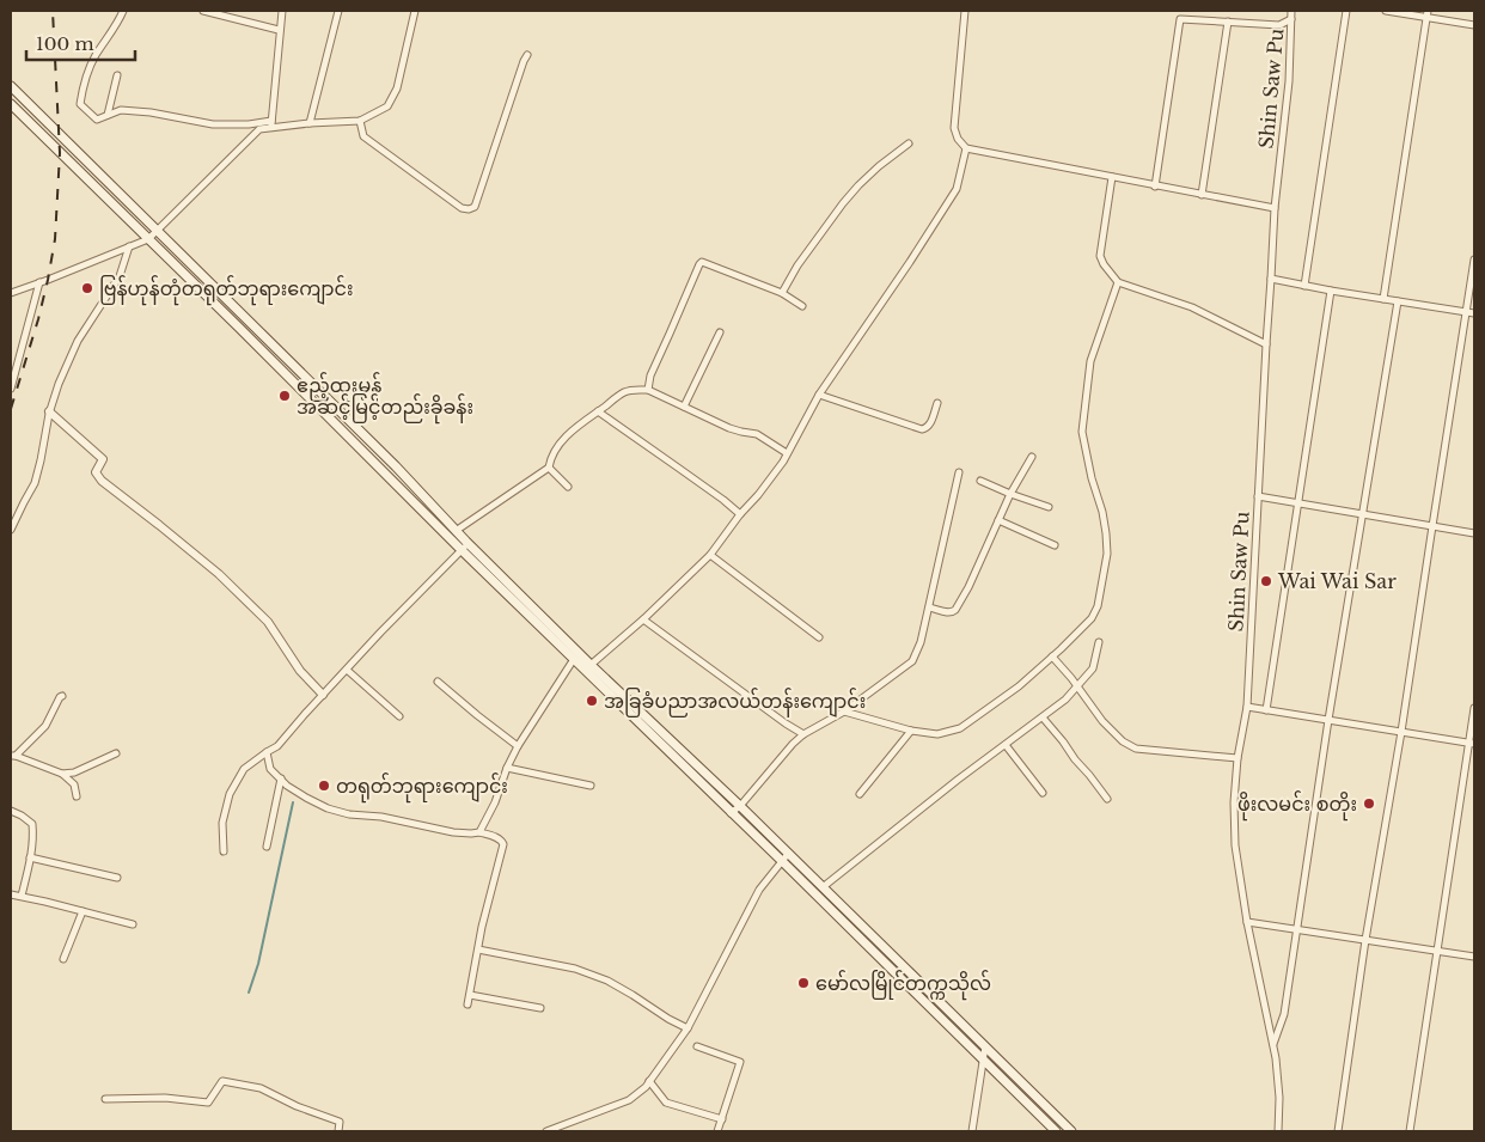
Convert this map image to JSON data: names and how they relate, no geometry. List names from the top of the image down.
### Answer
{
  "streets": {
    "street": ["Shin Saw Pu"]
  },
  "places": [
    "ဗြန်ဟုန်တုံတရုတ်ဘုရားကျောင်း",
    "ဧည့်ထူးမွန် အဆင့်မြင့်တည်းခိုခန်း",
    "Wai Wai Sar",
    "အခြခံပညာအလယ်တန်းကျောင်း",
    "တရုတ်ဘုရားကျောင်း",
    "ဖိုးလမင်း စတိုး",
    "မော်လမြိုင်တက္ကသိုလ်"
  ],
  "scale_bar": "100 m"
}
